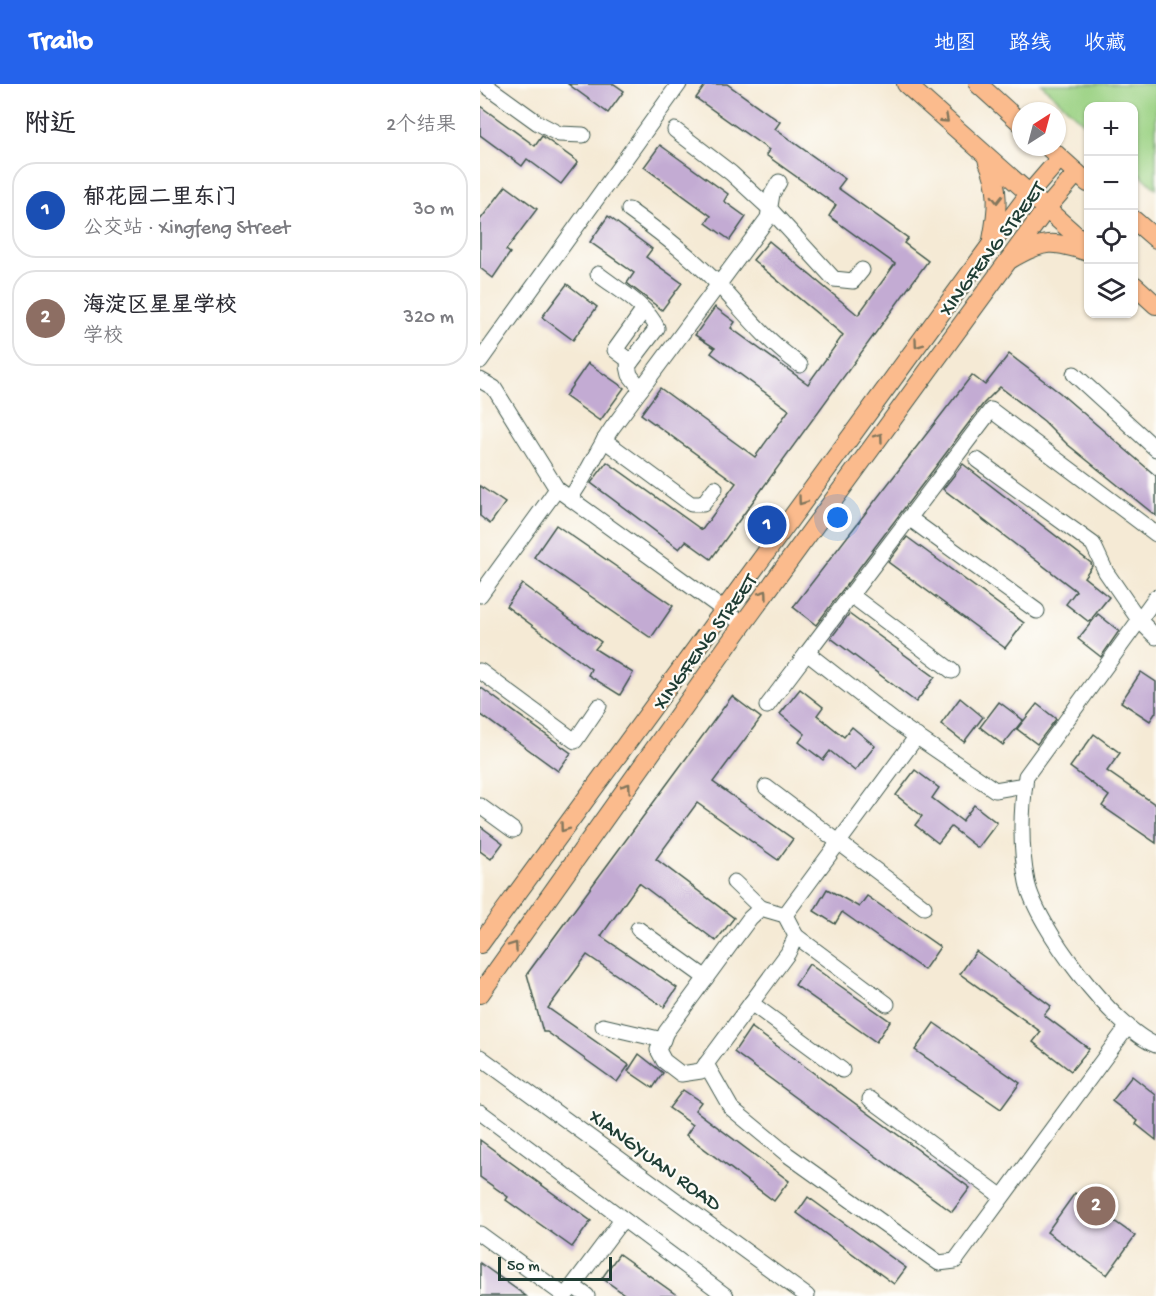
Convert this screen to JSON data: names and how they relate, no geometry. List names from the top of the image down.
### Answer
{
  "streets": {
    "main road": ["XINGFENG STREET"],
    "street": ["XIANGYUAN ROAD"]
  },
  "scale_bar": "50 m",
  "north": "top right",
  "page": {
    "header": "Trailo",
    "nav": ["地图", "路线", "收藏"],
    "heading": ["附近", "2个结果"],
    "map_buttons": ["+", "−"],
    "list": [
      {
        "mark": "1",
        "name": "郁花园二里东门",
        "note": "公交站 · Xingfeng Street",
        "value": "30 m"
      },
      {
        "mark": "2",
        "name": "海淀区星星学校",
        "note": "学校",
        "value": "320 m"
      }
    ],
    "pins": ["1", "2"],
    "scale": "50 m"
  }
}
